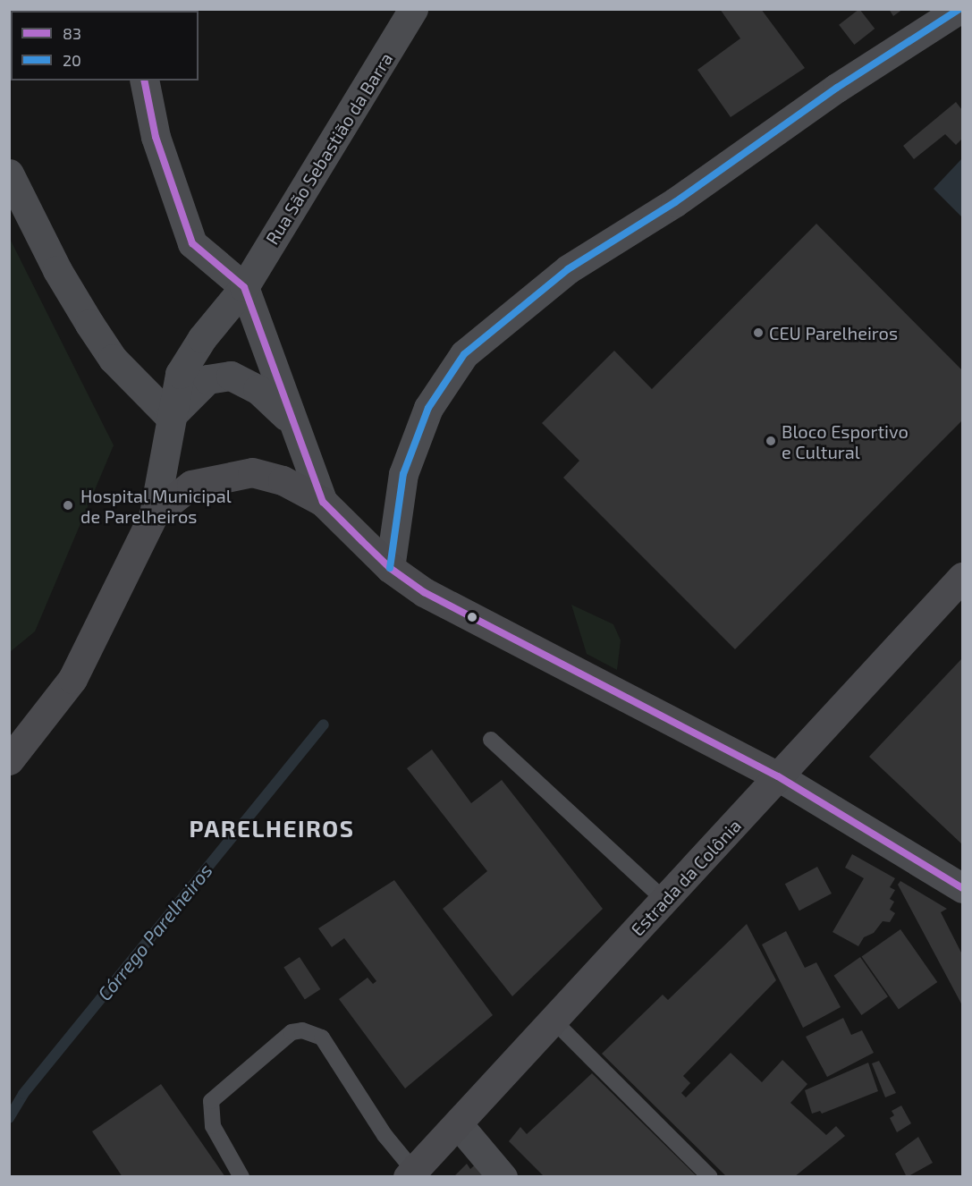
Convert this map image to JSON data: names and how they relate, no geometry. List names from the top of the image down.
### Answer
{
  "streets": {
    "main road": ["Estrada da Colônia"],
    "street": ["Rua São Sebastião da Barra"]
  },
  "districts": ["PARELHEIROS"],
  "water": ["Córrego Parelheiros"],
  "places": ["CEU Parelheiros", "Bloco Esportivo e Cultural", "Hospital Municipal de Parelheiros"],
  "lines": ["transit line 20", "transit line 83"],
  "legend": ["83", "20"]
}
